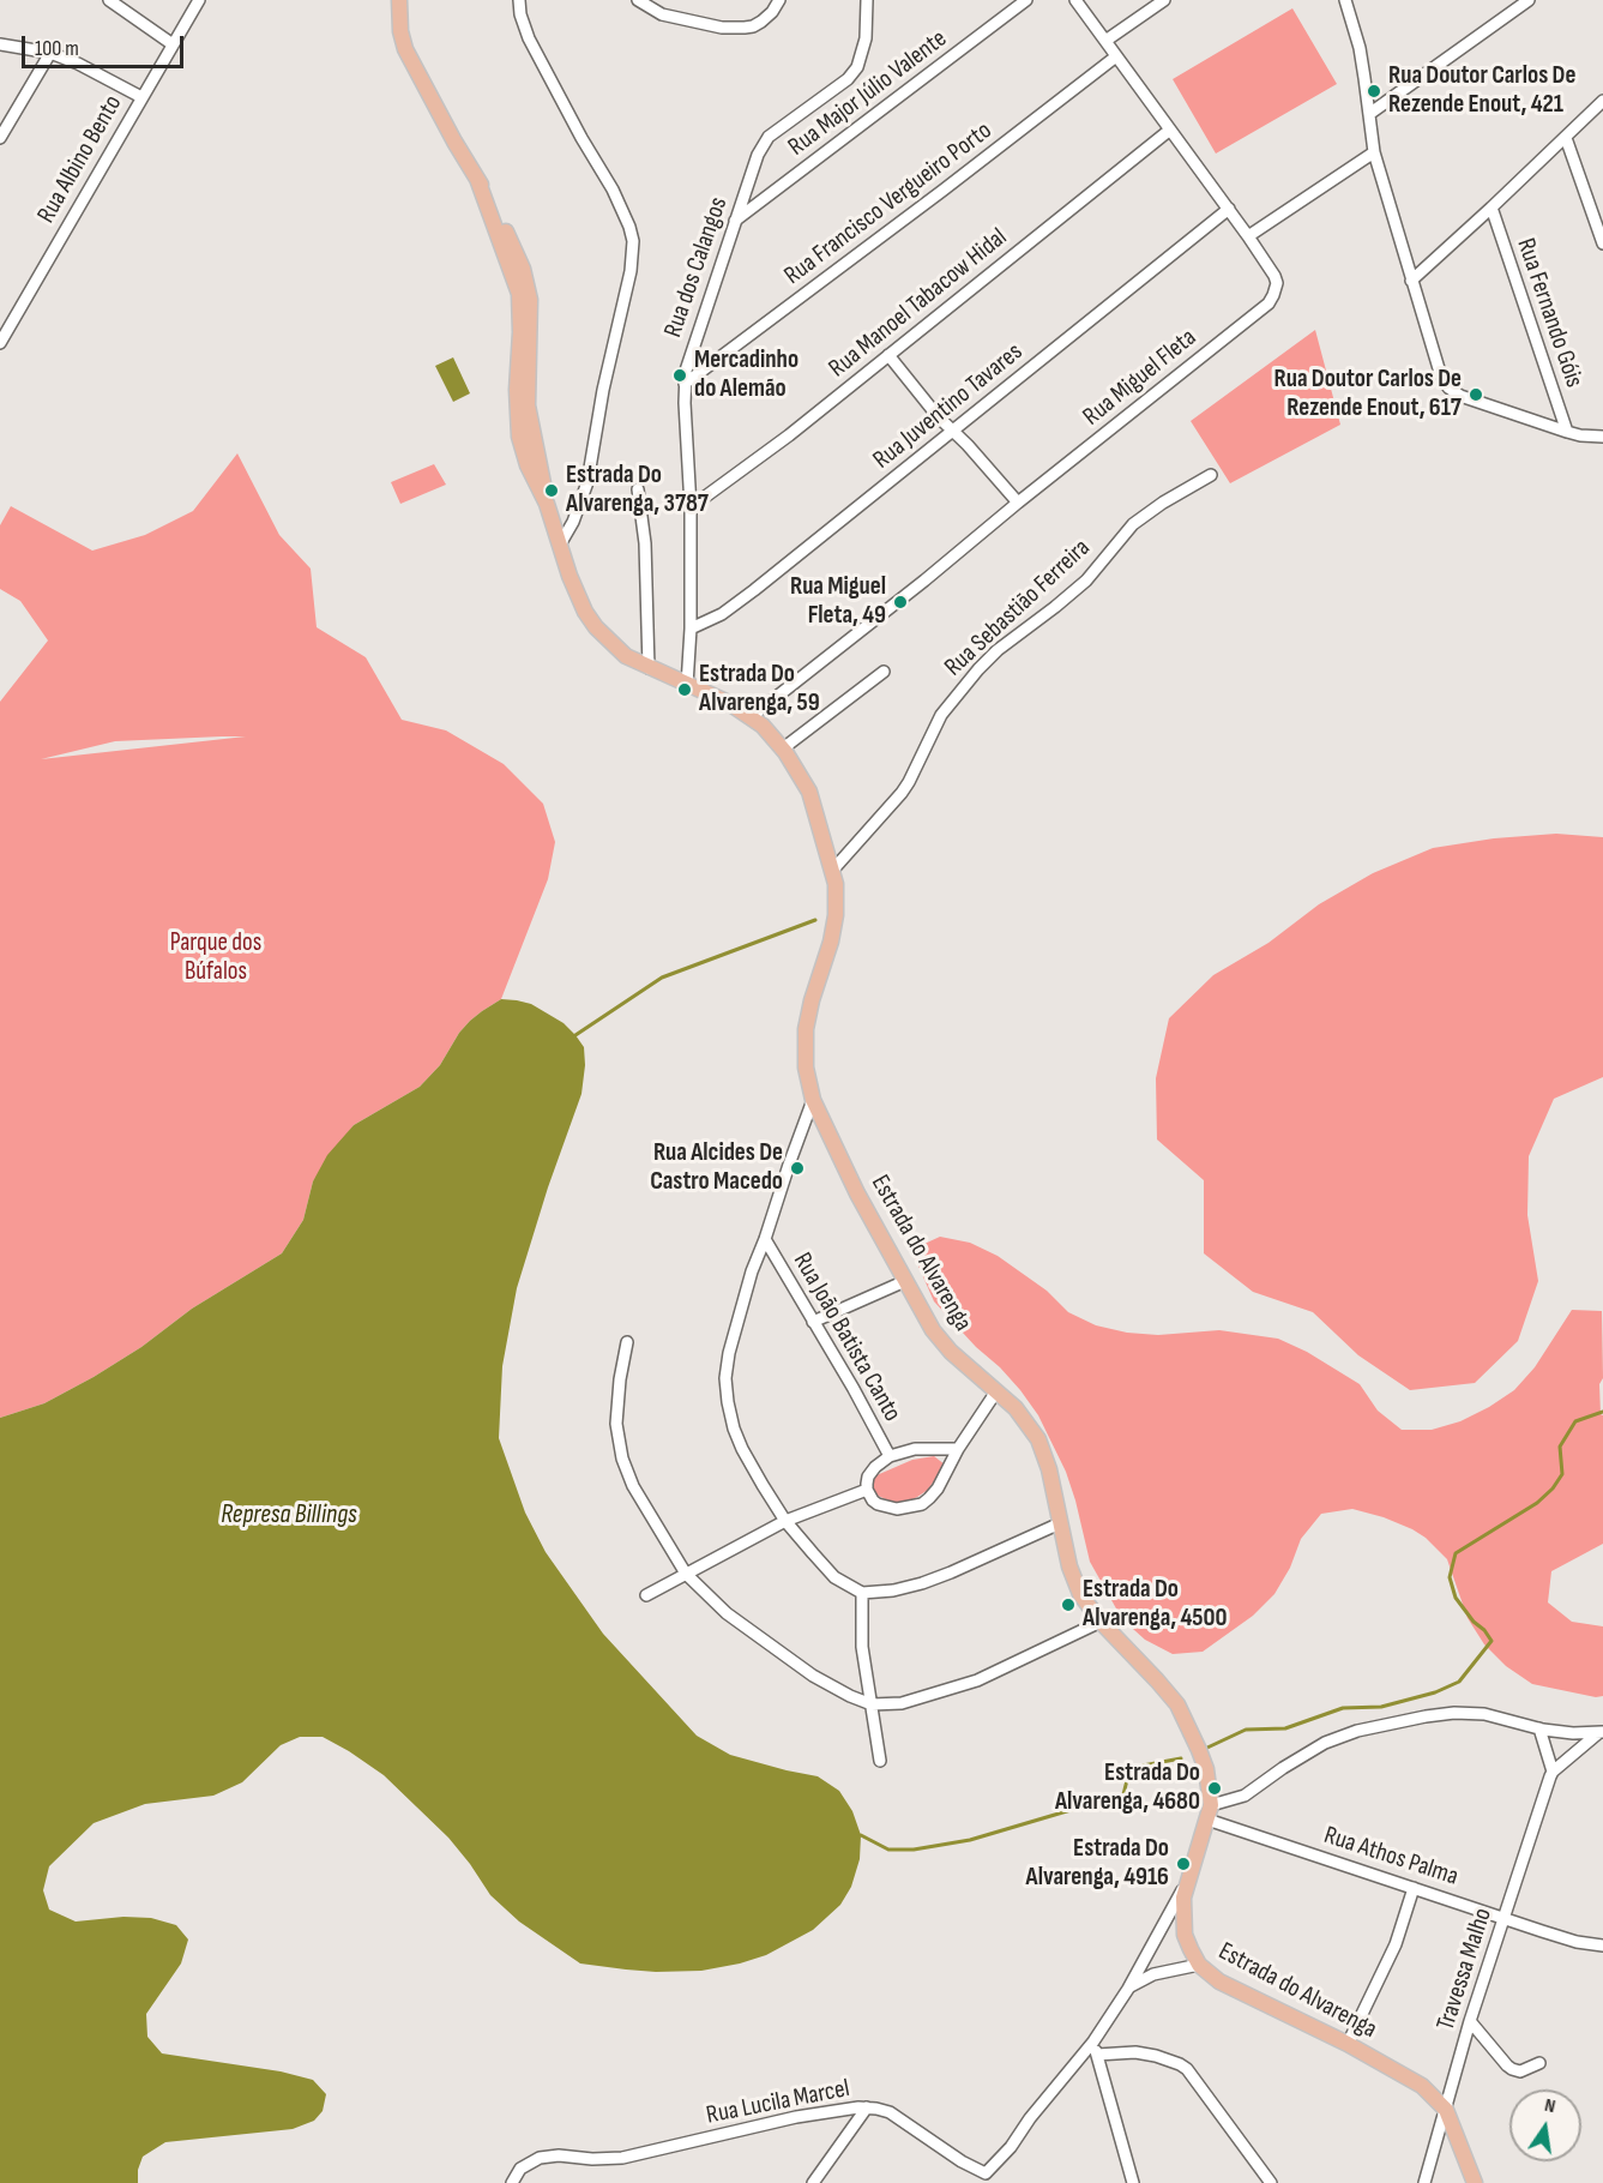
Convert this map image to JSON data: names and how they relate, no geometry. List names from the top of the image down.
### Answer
{
  "streets": {
    "main road": ["Estrada do Alvarenga"],
    "street": [
      "Rua Major Júlio Valente",
      "Rua Albino Bento",
      "Rua Francisco Vergueiro Porto",
      "Rua dos Calangos",
      "Rua Manoel Tabacow Hidal",
      "Rua Fernando Góis",
      "Rua Miguel Fleta",
      "Rua Juventino Tavares",
      "Rua Sebastião Ferreira",
      "Rua João Batista Canto",
      "Rua Athos Palma",
      "Travessa Malho",
      "Rua Lucila Marcel"
    ]
  },
  "crossings": [
    ["Rua Major Júlio Valente", "Rua dos Calangos"],
    ["Rua Francisco Vergueiro Porto", "Rua dos Calangos"],
    ["Rua Francisco Vergueiro Porto", "Rua Miguel Fleta"],
    ["Rua dos Calangos", "Rua Manoel Tabacow Hidal"],
    ["Rua dos Calangos", "Rua Juventino Tavares"],
    ["Rua dos Calangos", "Estrada do Alvarenga"],
    ["Rua Manoel Tabacow Hidal", "Rua Miguel Fleta"],
    ["Rua Miguel Fleta", "Rua Juventino Tavares"],
    ["Rua Miguel Fleta", "Estrada do Alvarenga"],
    ["Rua Sebastião Ferreira", "Estrada do Alvarenga"],
    ["Estrada do Alvarenga", "Rua Athos Palma"],
    ["Estrada do Alvarenga", "Travessa Malho"],
    ["Estrada do Alvarenga", "Rua Lucila Marcel"],
    ["Rua Athos Palma", "Travessa Malho"]
  ],
  "water": ["Represa Billings"],
  "parks": ["Parque dos Búfalos"],
  "places": [
    "Rua Doutor Carlos De Rezende Enout, 421",
    "Mercadinho do Alemão",
    "Rua Doutor Carlos De Rezende Enout, 617",
    "Estrada Do Alvarenga, 3787",
    "Rua Miguel Fleta, 49",
    "Estrada Do Alvarenga, 59",
    "Rua Alcides De Castro Macedo",
    "Estrada Do Alvarenga, 4500",
    "Estrada Do Alvarenga, 4680",
    "Estrada Do Alvarenga, 4916"
  ],
  "scale_bar": "100 m",
  "north": "top"
}
